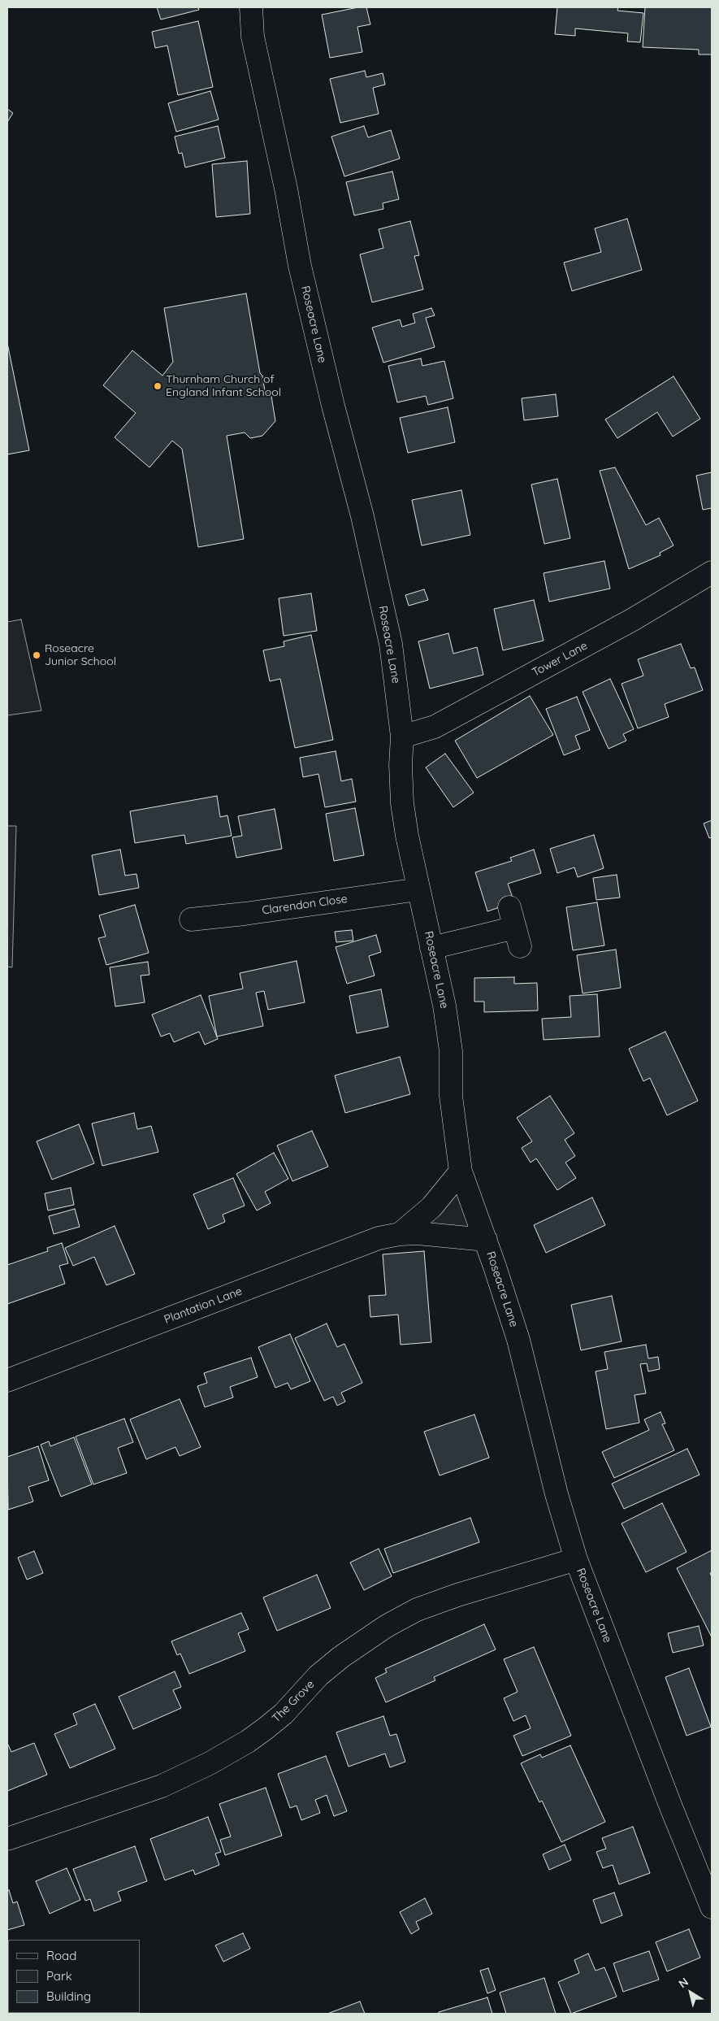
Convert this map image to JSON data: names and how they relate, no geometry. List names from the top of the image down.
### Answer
{
  "streets": {
    "street": [
      "Roseacre Lane",
      "Tower Lane",
      "Clarendon Close",
      "Plantation Lane",
      "The Grove"
    ]
  },
  "crossings": [
    ["Roseacre Lane", "Tower Lane"],
    ["Roseacre Lane", "Clarendon Close"],
    ["Roseacre Lane", "Plantation Lane"],
    ["Roseacre Lane", "The Grove"]
  ],
  "places": ["Thurnham Church of England Infant School", "Roseacre Junior School"],
  "legend": ["Road", "Park", "Building"],
  "north": "top left"
}
